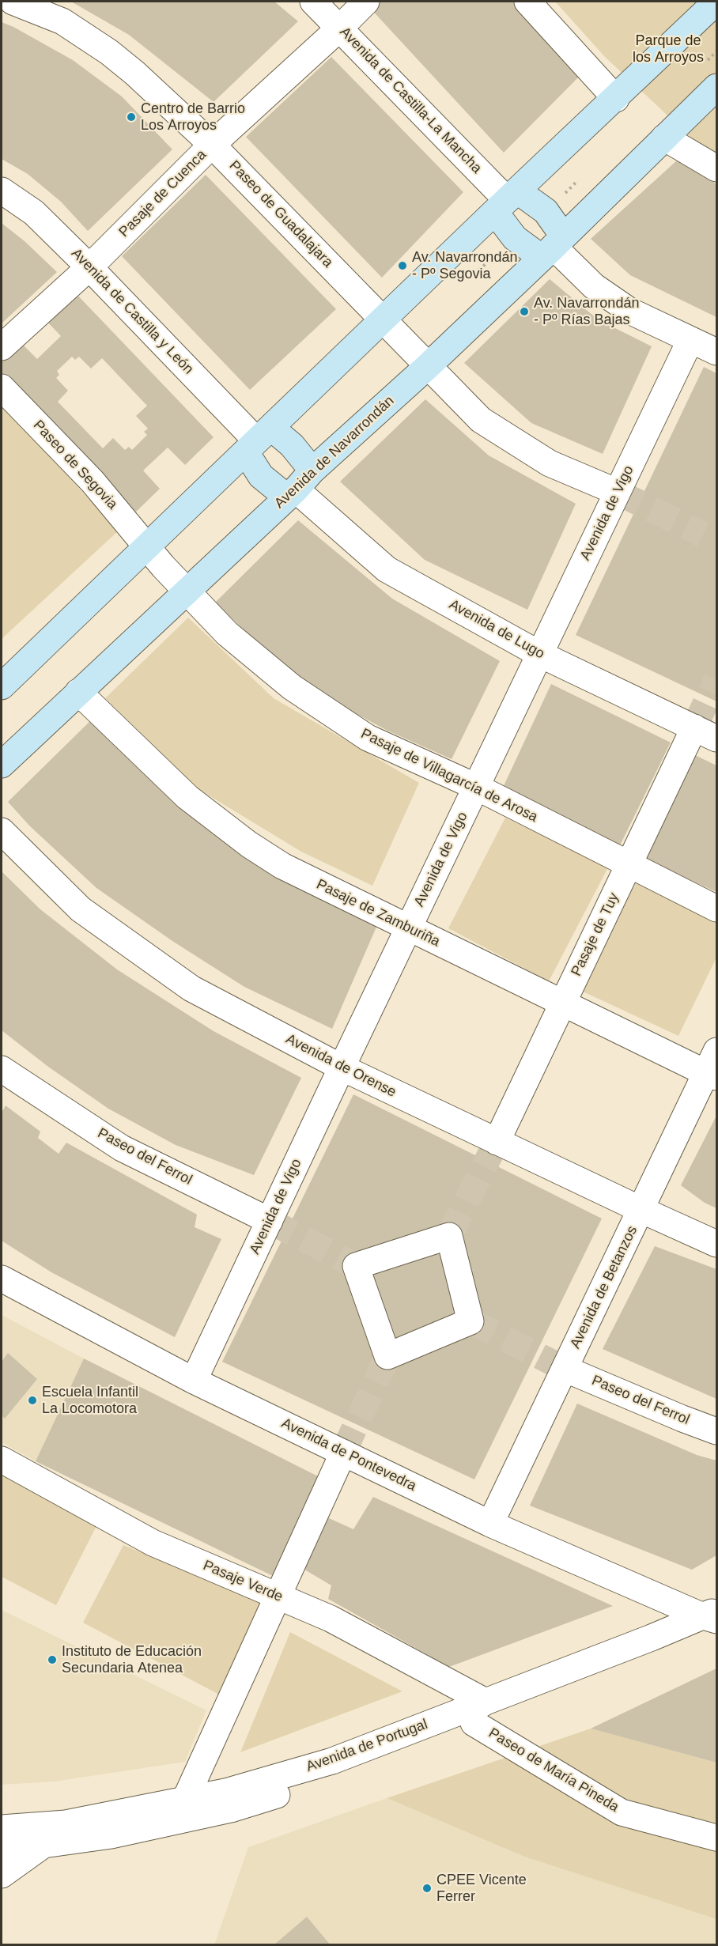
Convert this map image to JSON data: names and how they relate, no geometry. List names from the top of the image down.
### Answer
{
  "streets": {
    "street": [
      "Avenida de Castilla-La Mancha",
      "Pasaje de Cuenca",
      "Paseo de Guadalajara",
      "Avenida de Castilla y León",
      "Avenida de Navarrondán",
      "Paseo de Segovia",
      "Avenida de Vigo",
      "Avenida de Lugo",
      "Pasaje de Villagarcía de Arosa",
      "Pasaje de Zamburiña",
      "Pasaje de Tuy",
      "Avenida de Orense",
      "Paseo del Ferrol",
      "Avenida de Betanzos",
      "Avenida de Pontevedra",
      "Pasaje Verde",
      "Avenida de Portugal",
      "Paseo de María Pineda"
    ]
  },
  "crossings": [
    ["Avenida de Castilla-La Mancha", "Pasaje de Cuenca"],
    ["Pasaje de Cuenca", "Paseo de Guadalajara"],
    ["Pasaje de Cuenca", "Avenida de Castilla y León"],
    ["Paseo de Guadalajara", "Avenida de Navarrondán"],
    ["Paseo de Guadalajara", "Avenida de Vigo"],
    ["Avenida de Navarrondán", "Avenida de Lugo"],
    ["Avenida de Navarrondán", "Pasaje de Villagarcía de Arosa"],
    ["Avenida de Navarrondán", "Pasaje de Zamburiña"],
    ["Paseo de Segovia", "Pasaje de Villagarcía de Arosa"],
    ["Avenida de Vigo", "Avenida de Lugo"],
    ["Avenida de Vigo", "Pasaje de Villagarcía de Arosa"],
    ["Avenida de Vigo", "Pasaje de Zamburiña"],
    ["Avenida de Vigo", "Avenida de Orense"],
    ["Avenida de Vigo", "Paseo del Ferrol"],
    ["Avenida de Vigo", "Avenida de Pontevedra"],
    ["Avenida de Lugo", "Pasaje de Tuy"],
    ["Pasaje de Villagarcía de Arosa", "Pasaje de Tuy"],
    ["Pasaje de Zamburiña", "Pasaje de Tuy"],
    ["Pasaje de Zamburiña", "Avenida de Betanzos"],
    ["Pasaje de Tuy", "Avenida de Orense"],
    ["Avenida de Orense", "Avenida de Betanzos"],
    ["Paseo del Ferrol", "Avenida de Betanzos"],
    ["Avenida de Betanzos", "Avenida de Pontevedra"],
    ["Avenida de Pontevedra", "Avenida de Portugal"],
    ["Pasaje Verde", "Avenida de Portugal"],
    ["Pasaje Verde", "Paseo de María Pineda"],
    ["Avenida de Portugal", "Paseo de María Pineda"]
  ],
  "parks": ["Parque de los Arroyos"],
  "places": [
    "Centro de Barrio Los Arroyos",
    "Av. Navarrondán - Pº Segovia",
    "Av. Navarrondán - Pº Rías Bajas",
    "Escuela Infantil La Locomotora",
    "Instituto de Educación Secundaria Atenea",
    "CPEE Vicente Ferrer"
  ]
}
